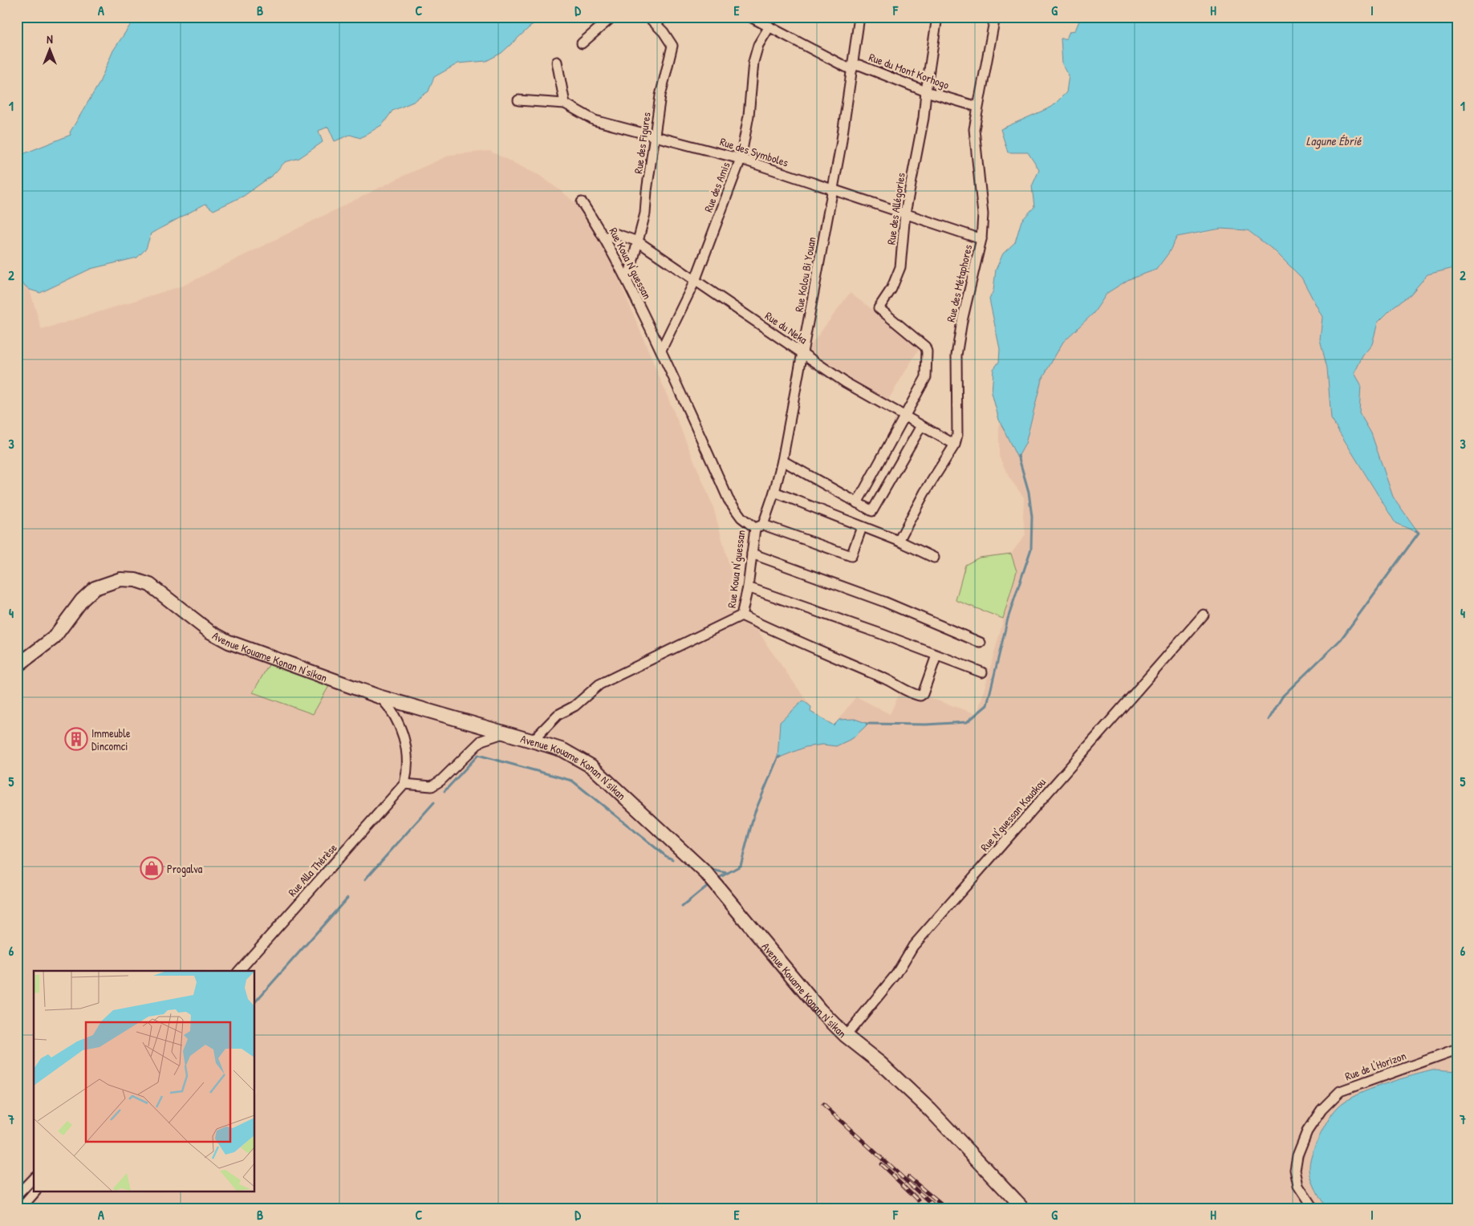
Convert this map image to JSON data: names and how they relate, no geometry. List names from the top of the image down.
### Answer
{
  "streets": {
    "street": [
      "Rue du Mont Korhogo",
      "Rue des Figures",
      "Rue des Symboles",
      "Rue des Amis",
      "Rue des Allégories",
      "Rue Koua N'guessan",
      "Rue Kolou Bi Youan",
      "Rue des Métaphores",
      "Rue du Neka",
      "Avenue Kouame Konan N'sikan",
      "Rue N'guessan Kouakou",
      "Rue Alla Thérèse",
      "Rue de l'Horizon"
    ]
  },
  "crossings": [
    ["Rue du Mont Korhogo", "Rue des Amis"],
    ["Rue du Mont Korhogo", "Rue des Allégories"],
    ["Rue du Mont Korhogo", "Rue Kolou Bi Youan"],
    ["Rue du Mont Korhogo", "Rue des Métaphores"],
    ["Rue des Figures", "Rue des Symboles"],
    ["Rue des Figures", "Rue Koua N'guessan"],
    ["Rue des Figures", "Rue du Neka"],
    ["Rue des Symboles", "Rue des Amis"],
    ["Rue des Symboles", "Rue des Allégories"],
    ["Rue des Symboles", "Rue Kolou Bi Youan"],
    ["Rue des Symboles", "Rue des Métaphores"],
    ["Rue des Amis", "Rue Koua N'guessan"],
    ["Rue des Amis", "Rue du Neka"],
    ["Rue des Allégories", "Rue du Neka"],
    ["Rue Koua N'guessan", "Rue Kolou Bi Youan"],
    ["Rue Koua N'guessan", "Rue du Neka"],
    ["Rue Koua N'guessan", "Avenue Kouame Konan N'sikan"],
    ["Rue Kolou Bi Youan", "Rue du Neka"],
    ["Rue des Métaphores", "Rue du Neka"],
    ["Avenue Kouame Konan N'sikan", "Rue N'guessan Kouakou"]
  ],
  "water": ["Lagune Ébrié"],
  "places": {
    "building": ["Immeuble Dincomci"],
    "shop": ["Progalva"]
  },
  "north": "top",
  "grid": {
    "columns": [
      "A",
      "B",
      "C",
      "D",
      "E",
      "F",
      "G",
      "H",
      "I"
    ],
    "rows": [
      "1",
      "2",
      "3",
      "4",
      "5",
      "6",
      "7"
    ]
  }
}
